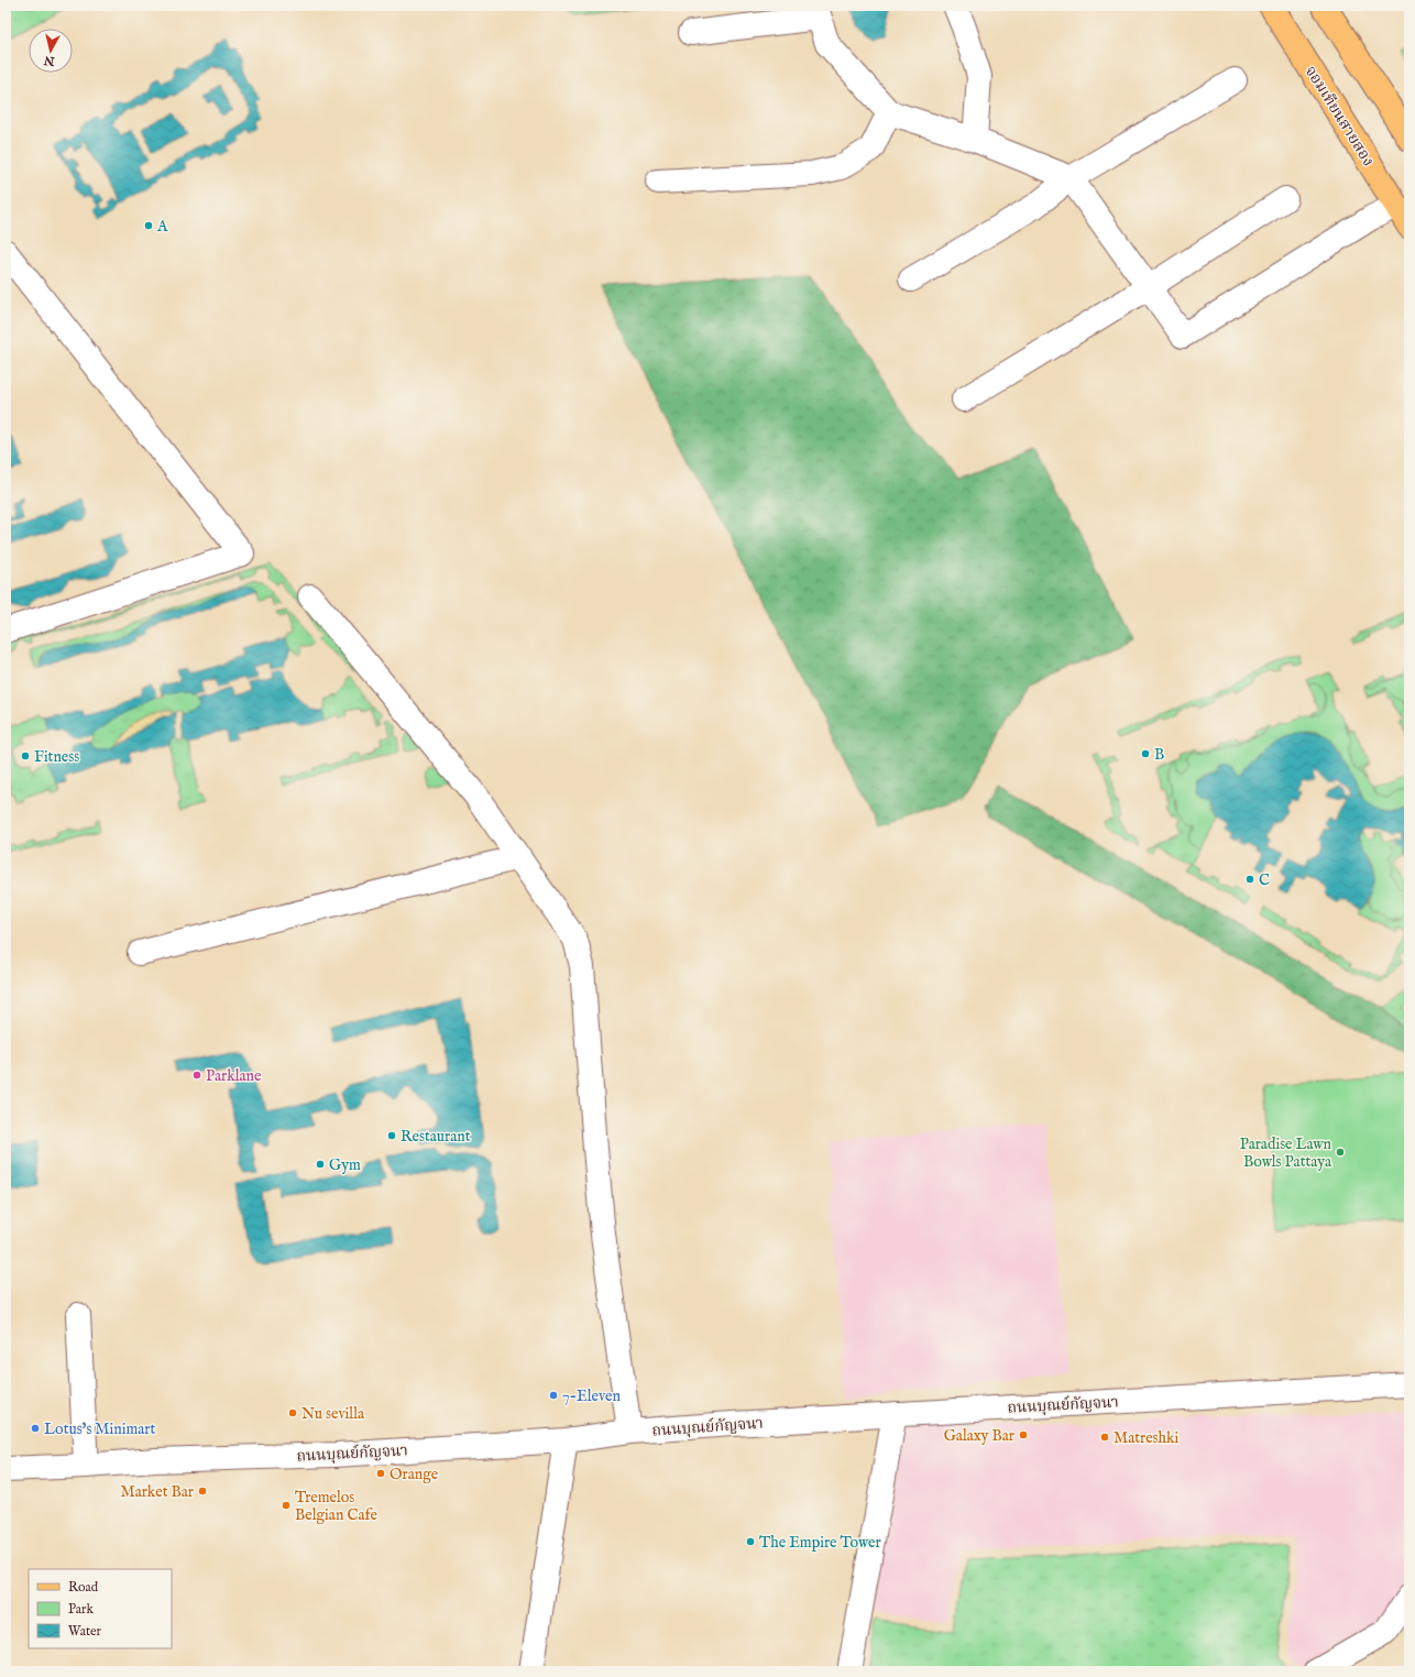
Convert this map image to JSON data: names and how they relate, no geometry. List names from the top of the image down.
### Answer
{
  "streets": {
    "main road": ["จอมเทียนสายสอง"],
    "street": ["ถนนบุณย์กัญจนา"]
  },
  "places": [
    "A",
    "B",
    "Fitness",
    "C",
    "Parklane",
    "Restaurant",
    "Paradise Lawn Bowls Pattaya",
    "Gym",
    "7-Eleven",
    "Nu sevilla",
    "Lotus's Minimart",
    "Galaxy Bar",
    "Matreshki",
    "Orange",
    "Market Bar",
    "Tremelos Belgian Cafe",
    "The Empire Tower"
  ],
  "legend": ["Road", "Park", "Water"],
  "north": "bottom"
}
